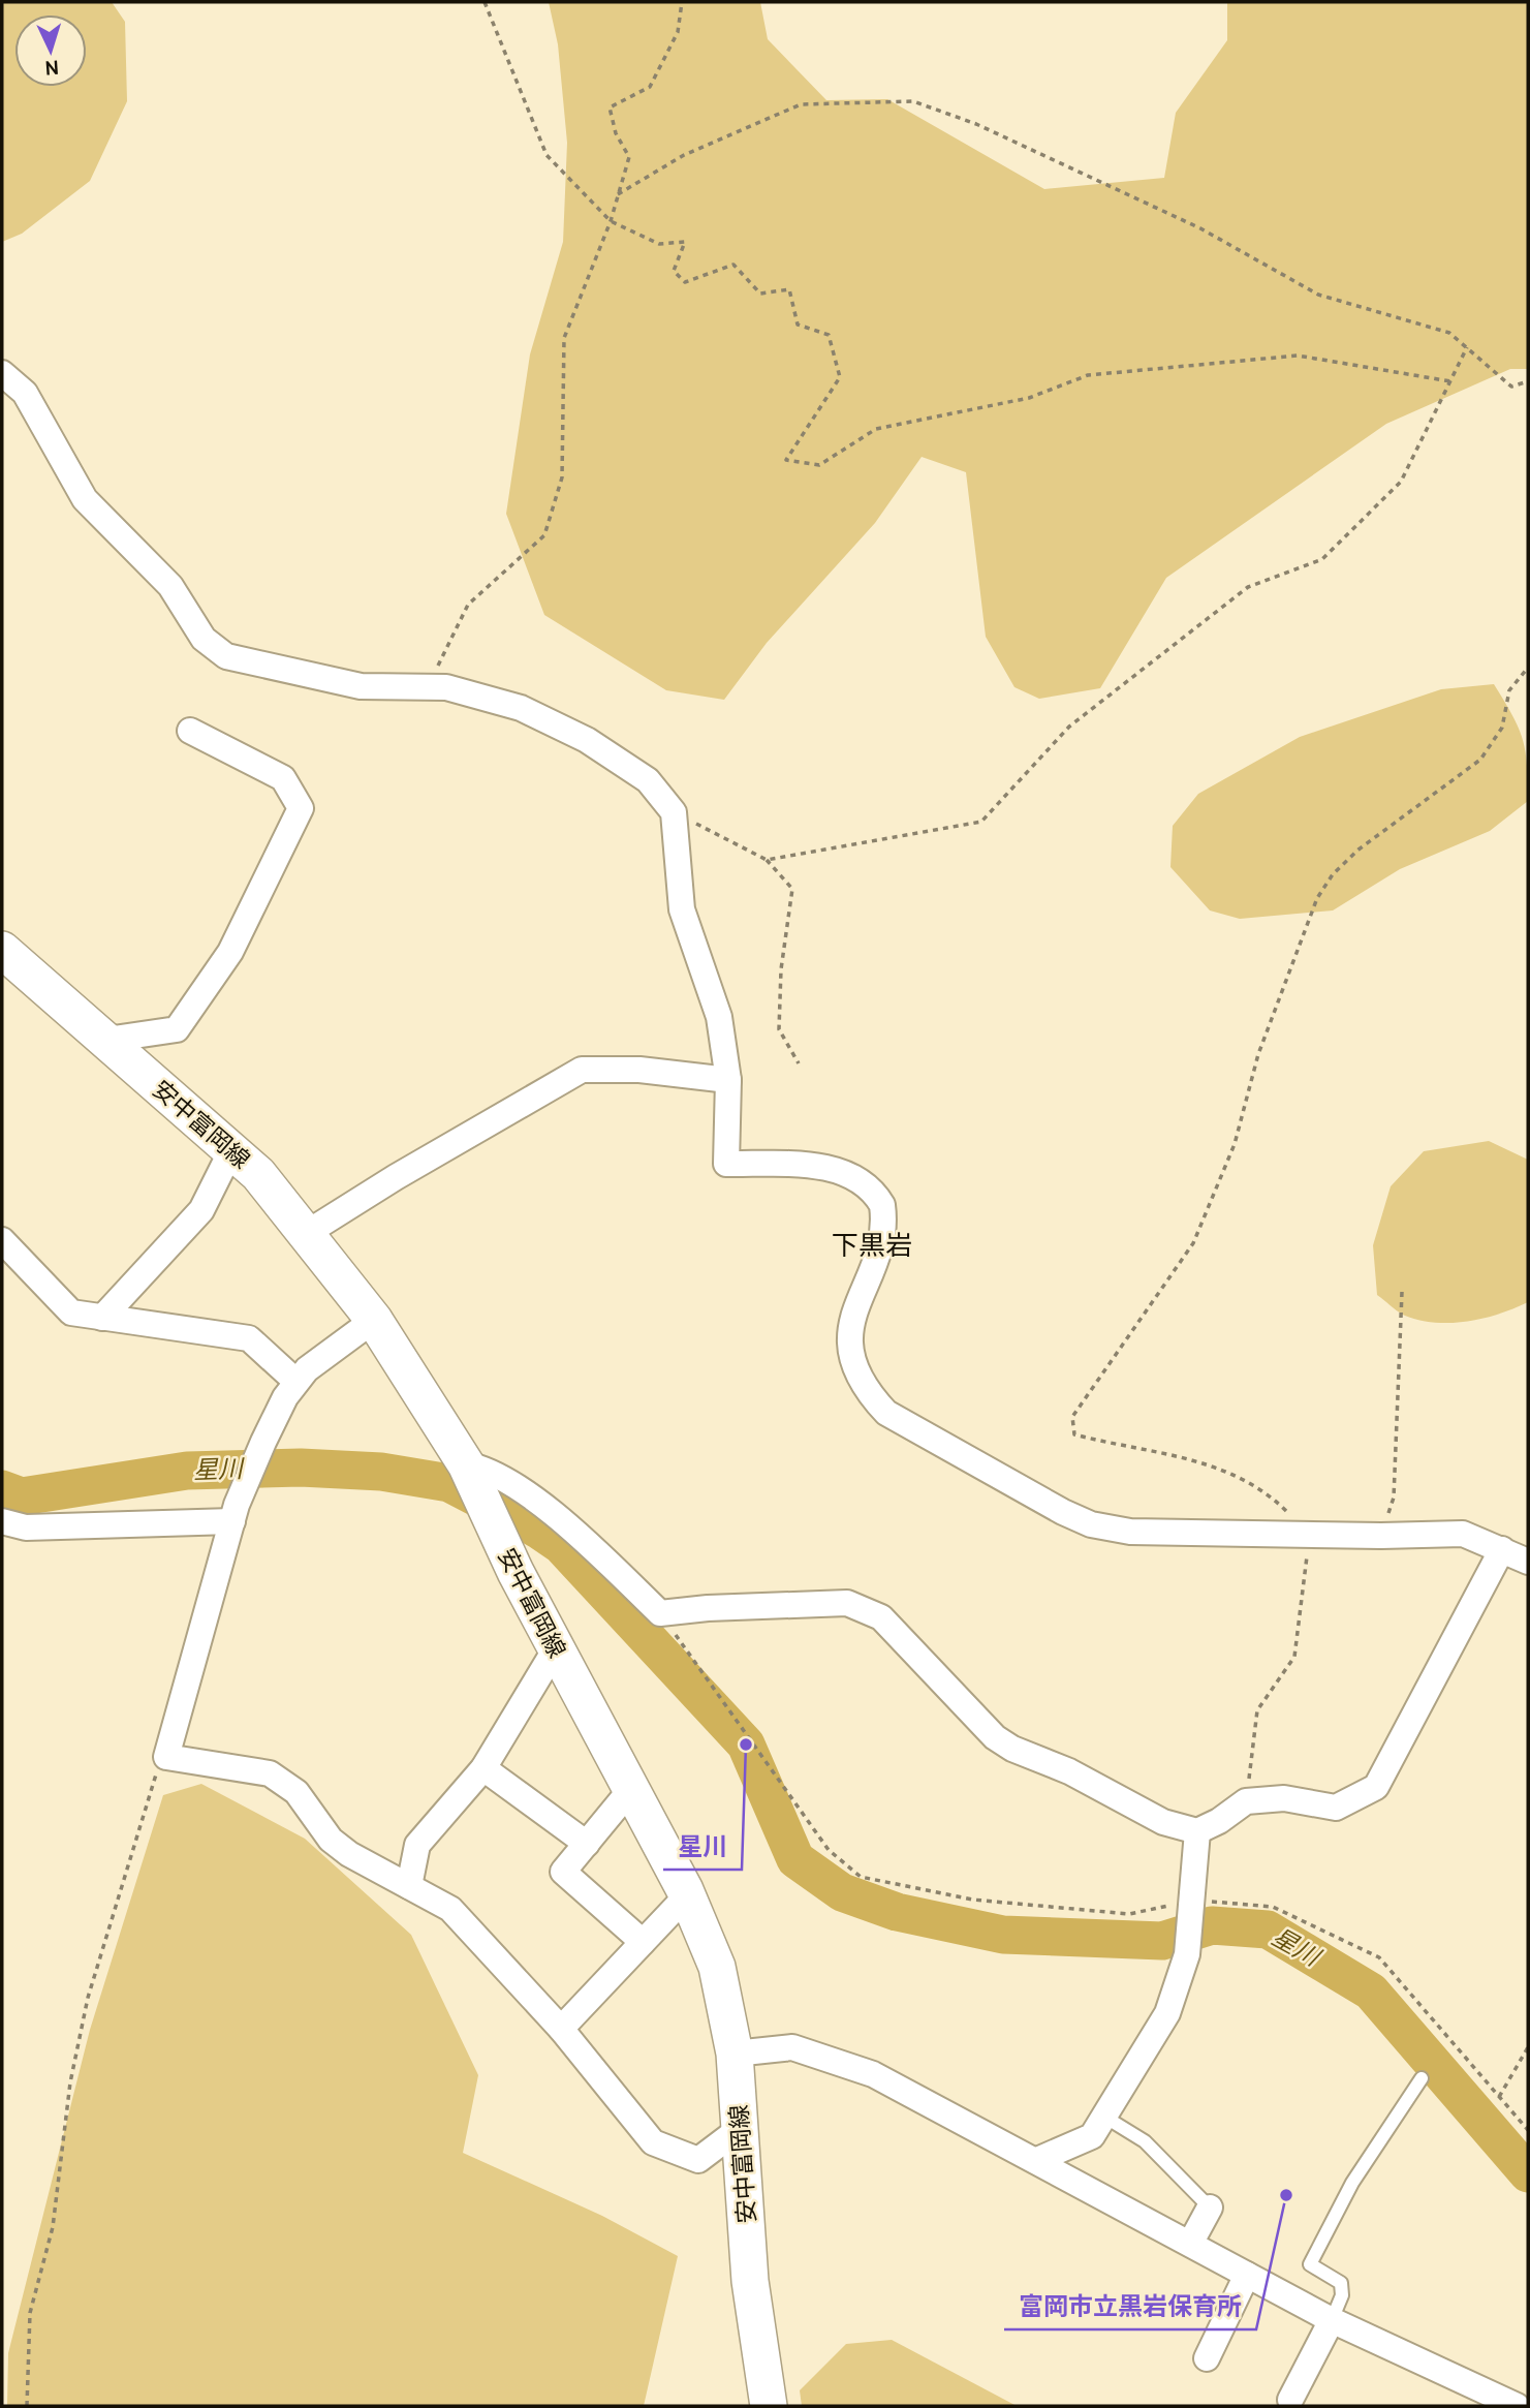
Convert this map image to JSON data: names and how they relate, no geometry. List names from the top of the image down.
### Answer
{
  "streets": {
    "main road": ["安中富岡線"]
  },
  "districts": ["下黒岩"],
  "water": ["星川"],
  "places": ["星川", "富岡市立黒岩保育所"],
  "north": "bottom"
}
